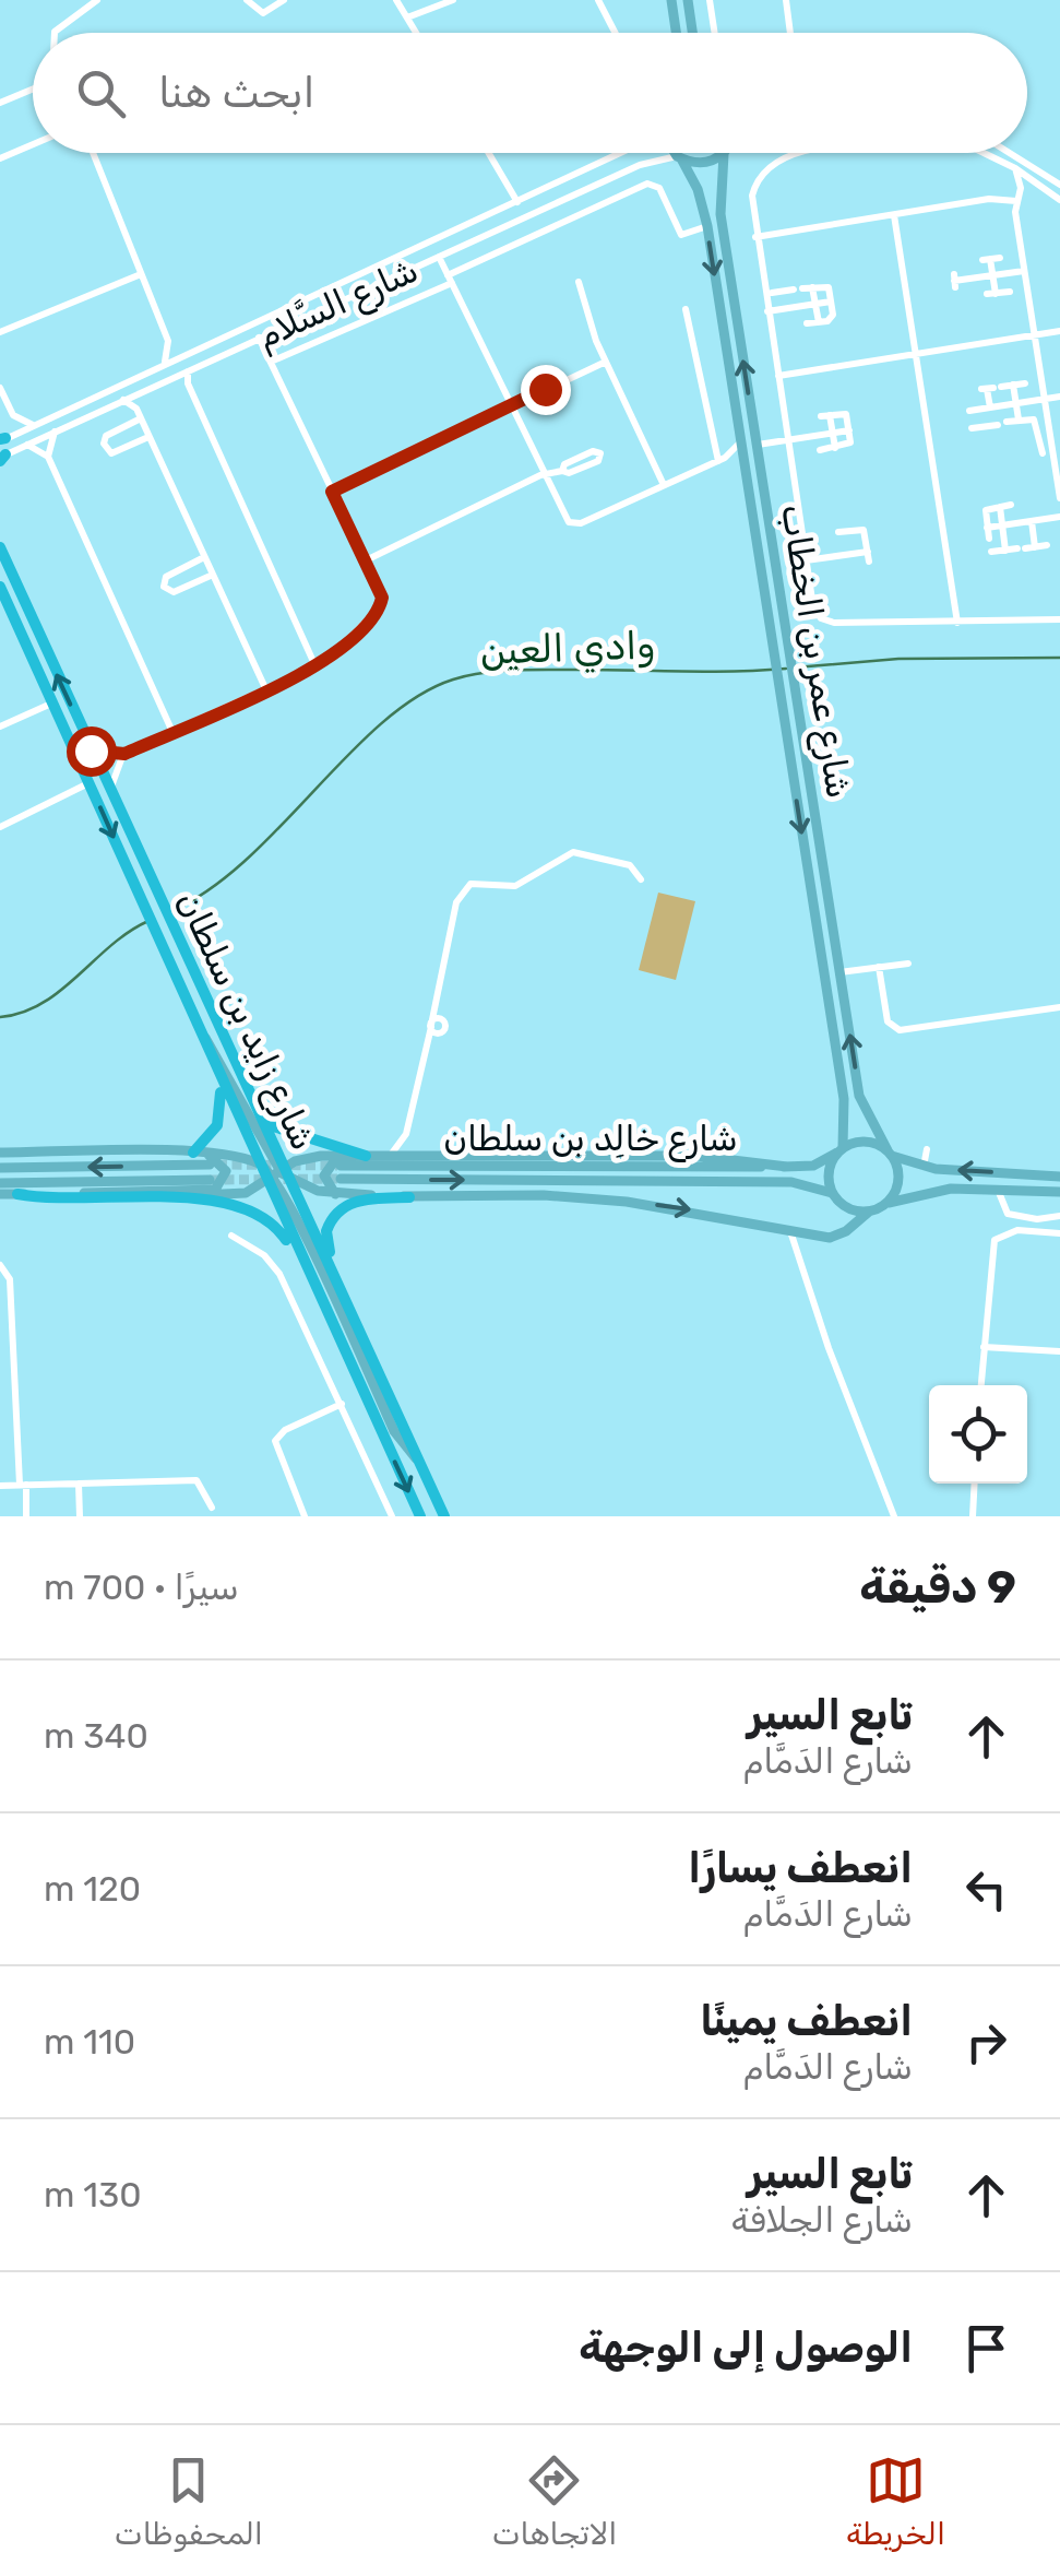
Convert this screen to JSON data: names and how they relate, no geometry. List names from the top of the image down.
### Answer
{
  "streets": {
    "highway": ["شارع زايد بن سلطان"],
    "main road": ["شارع عمر بن الخطاب", "شارع خالِد بن سلطان"],
    "street": ["شارع السَّلام"]
  },
  "crossings": [
    ["شارع السَّلام", "شارع عمر بن الخطاب"],
    ["شارع عمر بن الخطاب", "شارع خالِد بن سلطان"]
  ],
  "water": ["وادي العين"],
  "page": {
    "search": "ابحث هنا",
    "heading": ["9 دقيقة", "سيرًا · 700 m"],
    "list": [
      ["تابع السير", "شارع الدَمَّام", "340 m"],
      ["انعطف يسارًا", "شارع الدَمَّام", "120 m"],
      ["انعطف يمينًا", "شارع الدَمَّام", "110 m"],
      ["تابع السير", "شارع الجلافة", "130 m"],
      "الوصول إلى الوجهة"
    ],
    "nav": ["الخريطة", "الاتجاهات", "المحفوظات"]
  }
}
